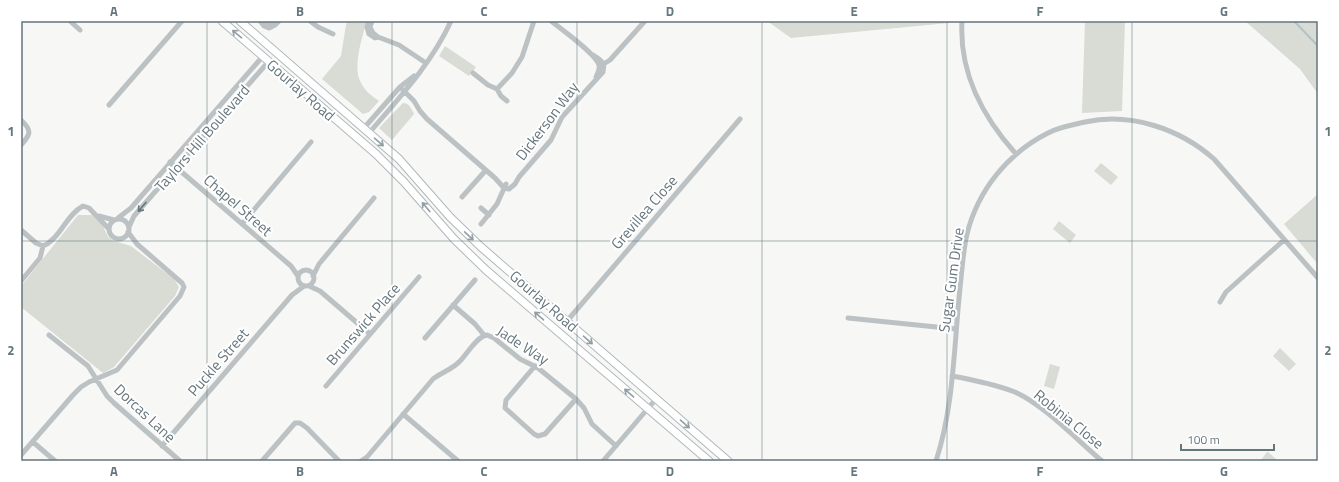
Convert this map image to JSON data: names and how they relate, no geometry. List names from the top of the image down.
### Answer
{
  "streets": {
    "main road": ["Gourlay Road", "Taylors Hill Boulevard"],
    "street": [
      "Dickerson Way",
      "Chapel Street",
      "Grevillea Close",
      "Sugar Gum Drive",
      "Brunswick Place",
      "Jade Way",
      "Puckle Street",
      "Dorcas Lane",
      "Robinia Close"
    ]
  },
  "crossings": [
    ["Gourlay Road", "Taylors Hill Boulevard"],
    ["Gourlay Road", "Grevillea Close"],
    ["Taylors Hill Boulevard", "Chapel Street"],
    ["Chapel Street", "Puckle Street"],
    ["Sugar Gum Drive", "Robinia Close"],
    ["Puckle Street", "Dorcas Lane"]
  ],
  "scale_bar": "100 m",
  "grid": {
    "columns": [
      "A",
      "B",
      "C",
      "D",
      "E",
      "F",
      "G"
    ],
    "rows": ["1", "2"]
  }
}
